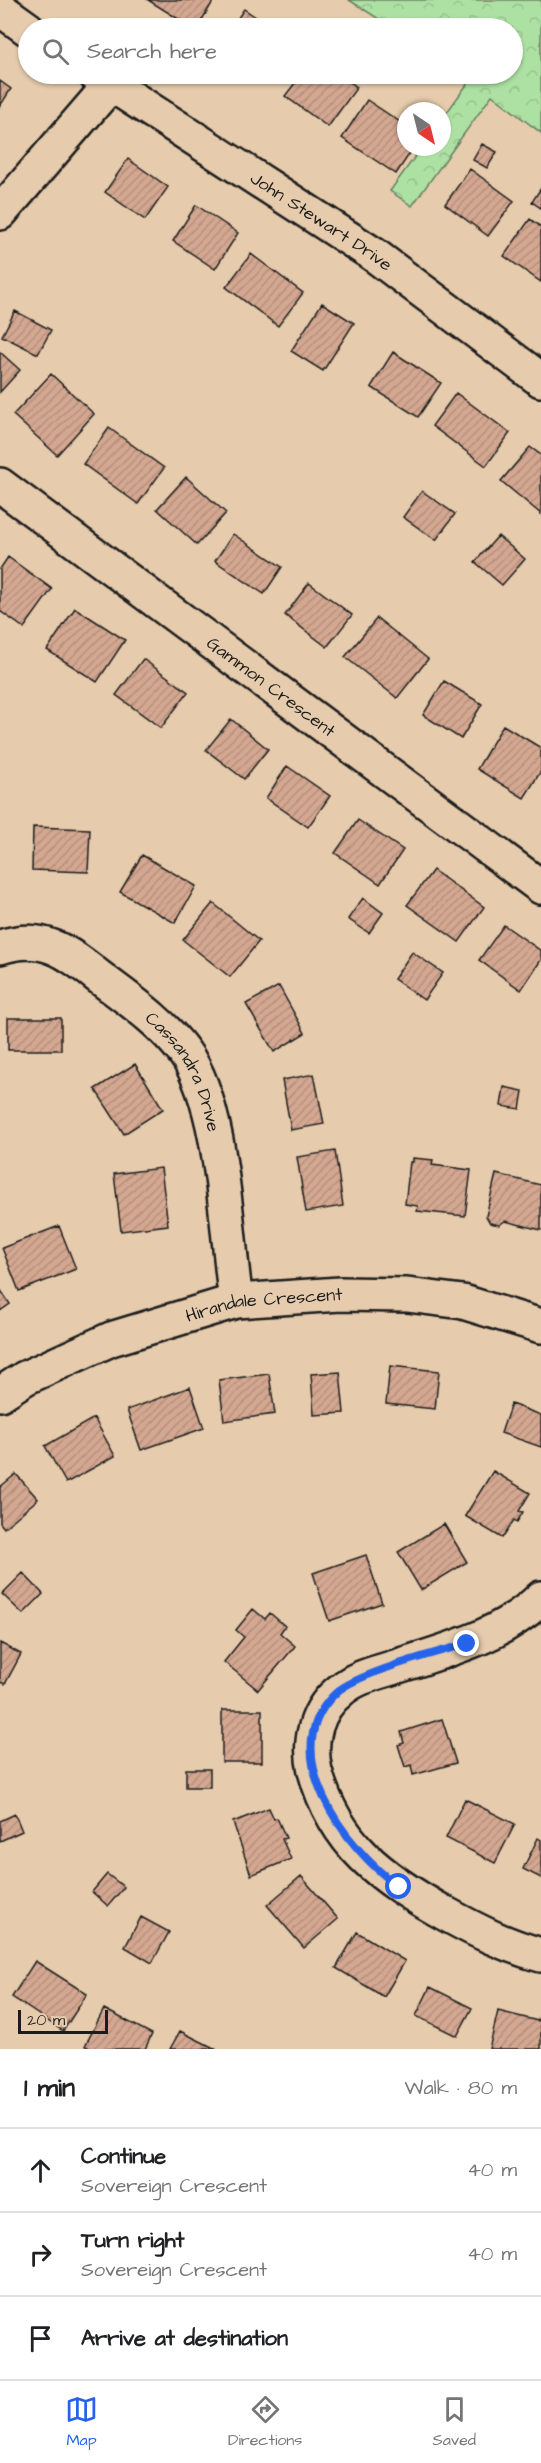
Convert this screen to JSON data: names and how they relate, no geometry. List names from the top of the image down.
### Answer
{
  "streets": {
    "street": [
      "John Stewart Drive",
      "Gammon Crescent",
      "Cassandra Drive",
      "Hirandale Crescent"
    ]
  },
  "crossings": [
    ["Cassandra Drive", "Hirandale Crescent"]
  ],
  "scale_bar": "20 m",
  "north": "bottom right",
  "page": {
    "search": "Search here",
    "scale": "20 m",
    "heading": ["1 min", "Walk · 80 m"],
    "list": [
      ["Continue", "Sovereign Crescent", "40 m"],
      ["Turn right", "Sovereign Crescent", "40 m"],
      "Arrive at destination"
    ],
    "nav": ["Map", "Directions", "Saved"]
  }
}
